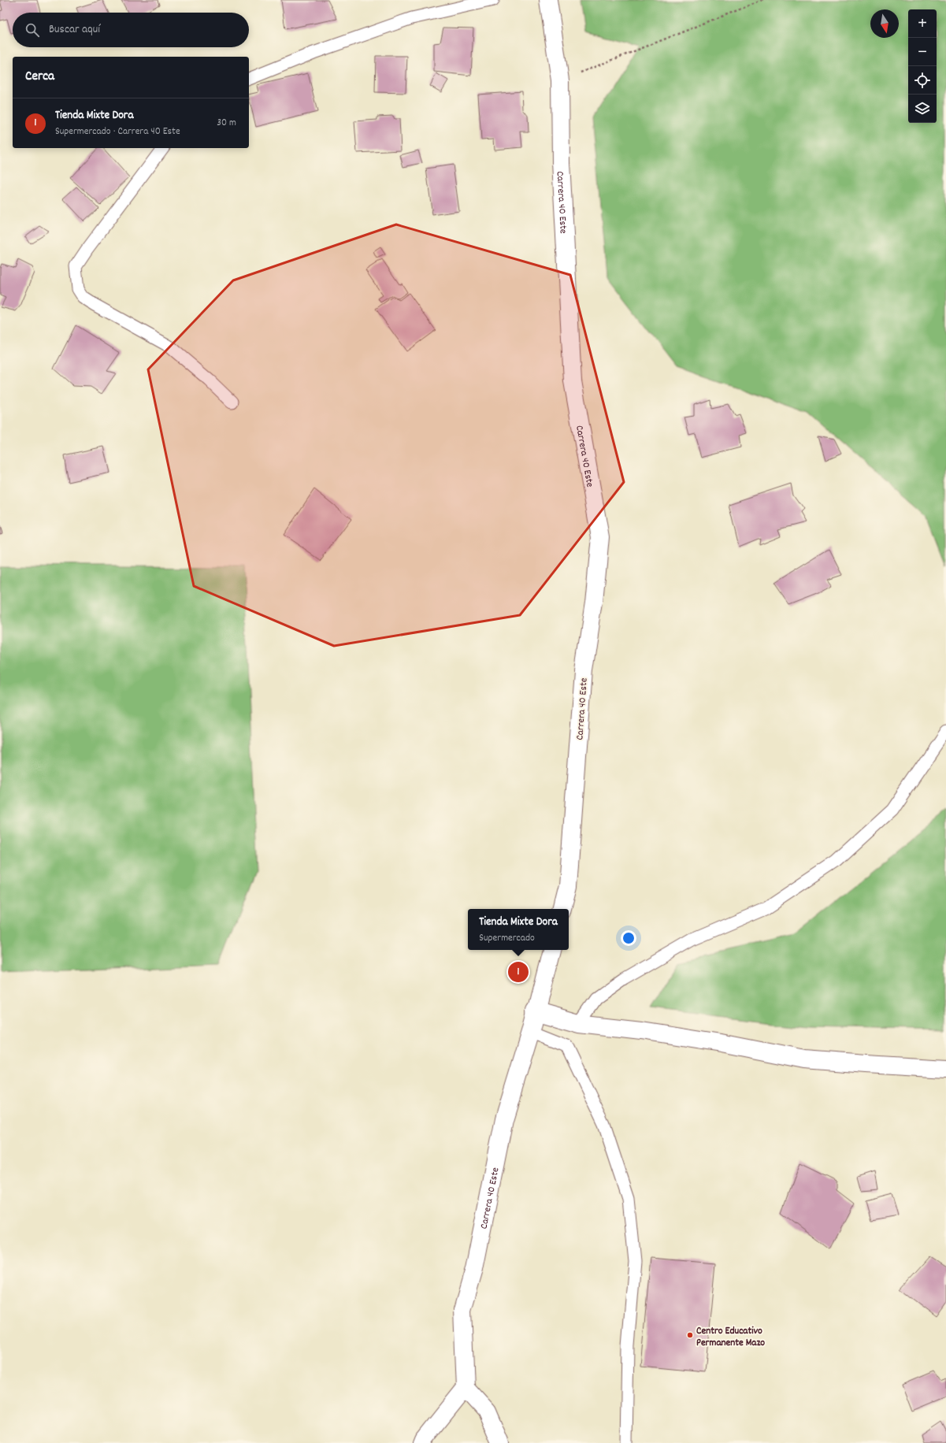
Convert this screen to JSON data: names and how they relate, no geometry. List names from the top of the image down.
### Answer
{
  "streets": {
    "street": ["Carrera 40 Este"]
  },
  "places": ["Centro Educativo Permanente Mazo"],
  "north": "bottom",
  "page": {
    "map_buttons": ["+", "−"],
    "search": "Buscar aquí",
    "heading": "Cerca",
    "list": [
      {
        "mark": "1",
        "name": "Tienda Mixte Dora",
        "note": "Supermercado · Carrera 40 Este",
        "value": "30 m"
      }
    ],
    "popup": ["Tienda Mixte Dora", "Supermercado"],
    "pins": "1"
  }
}
